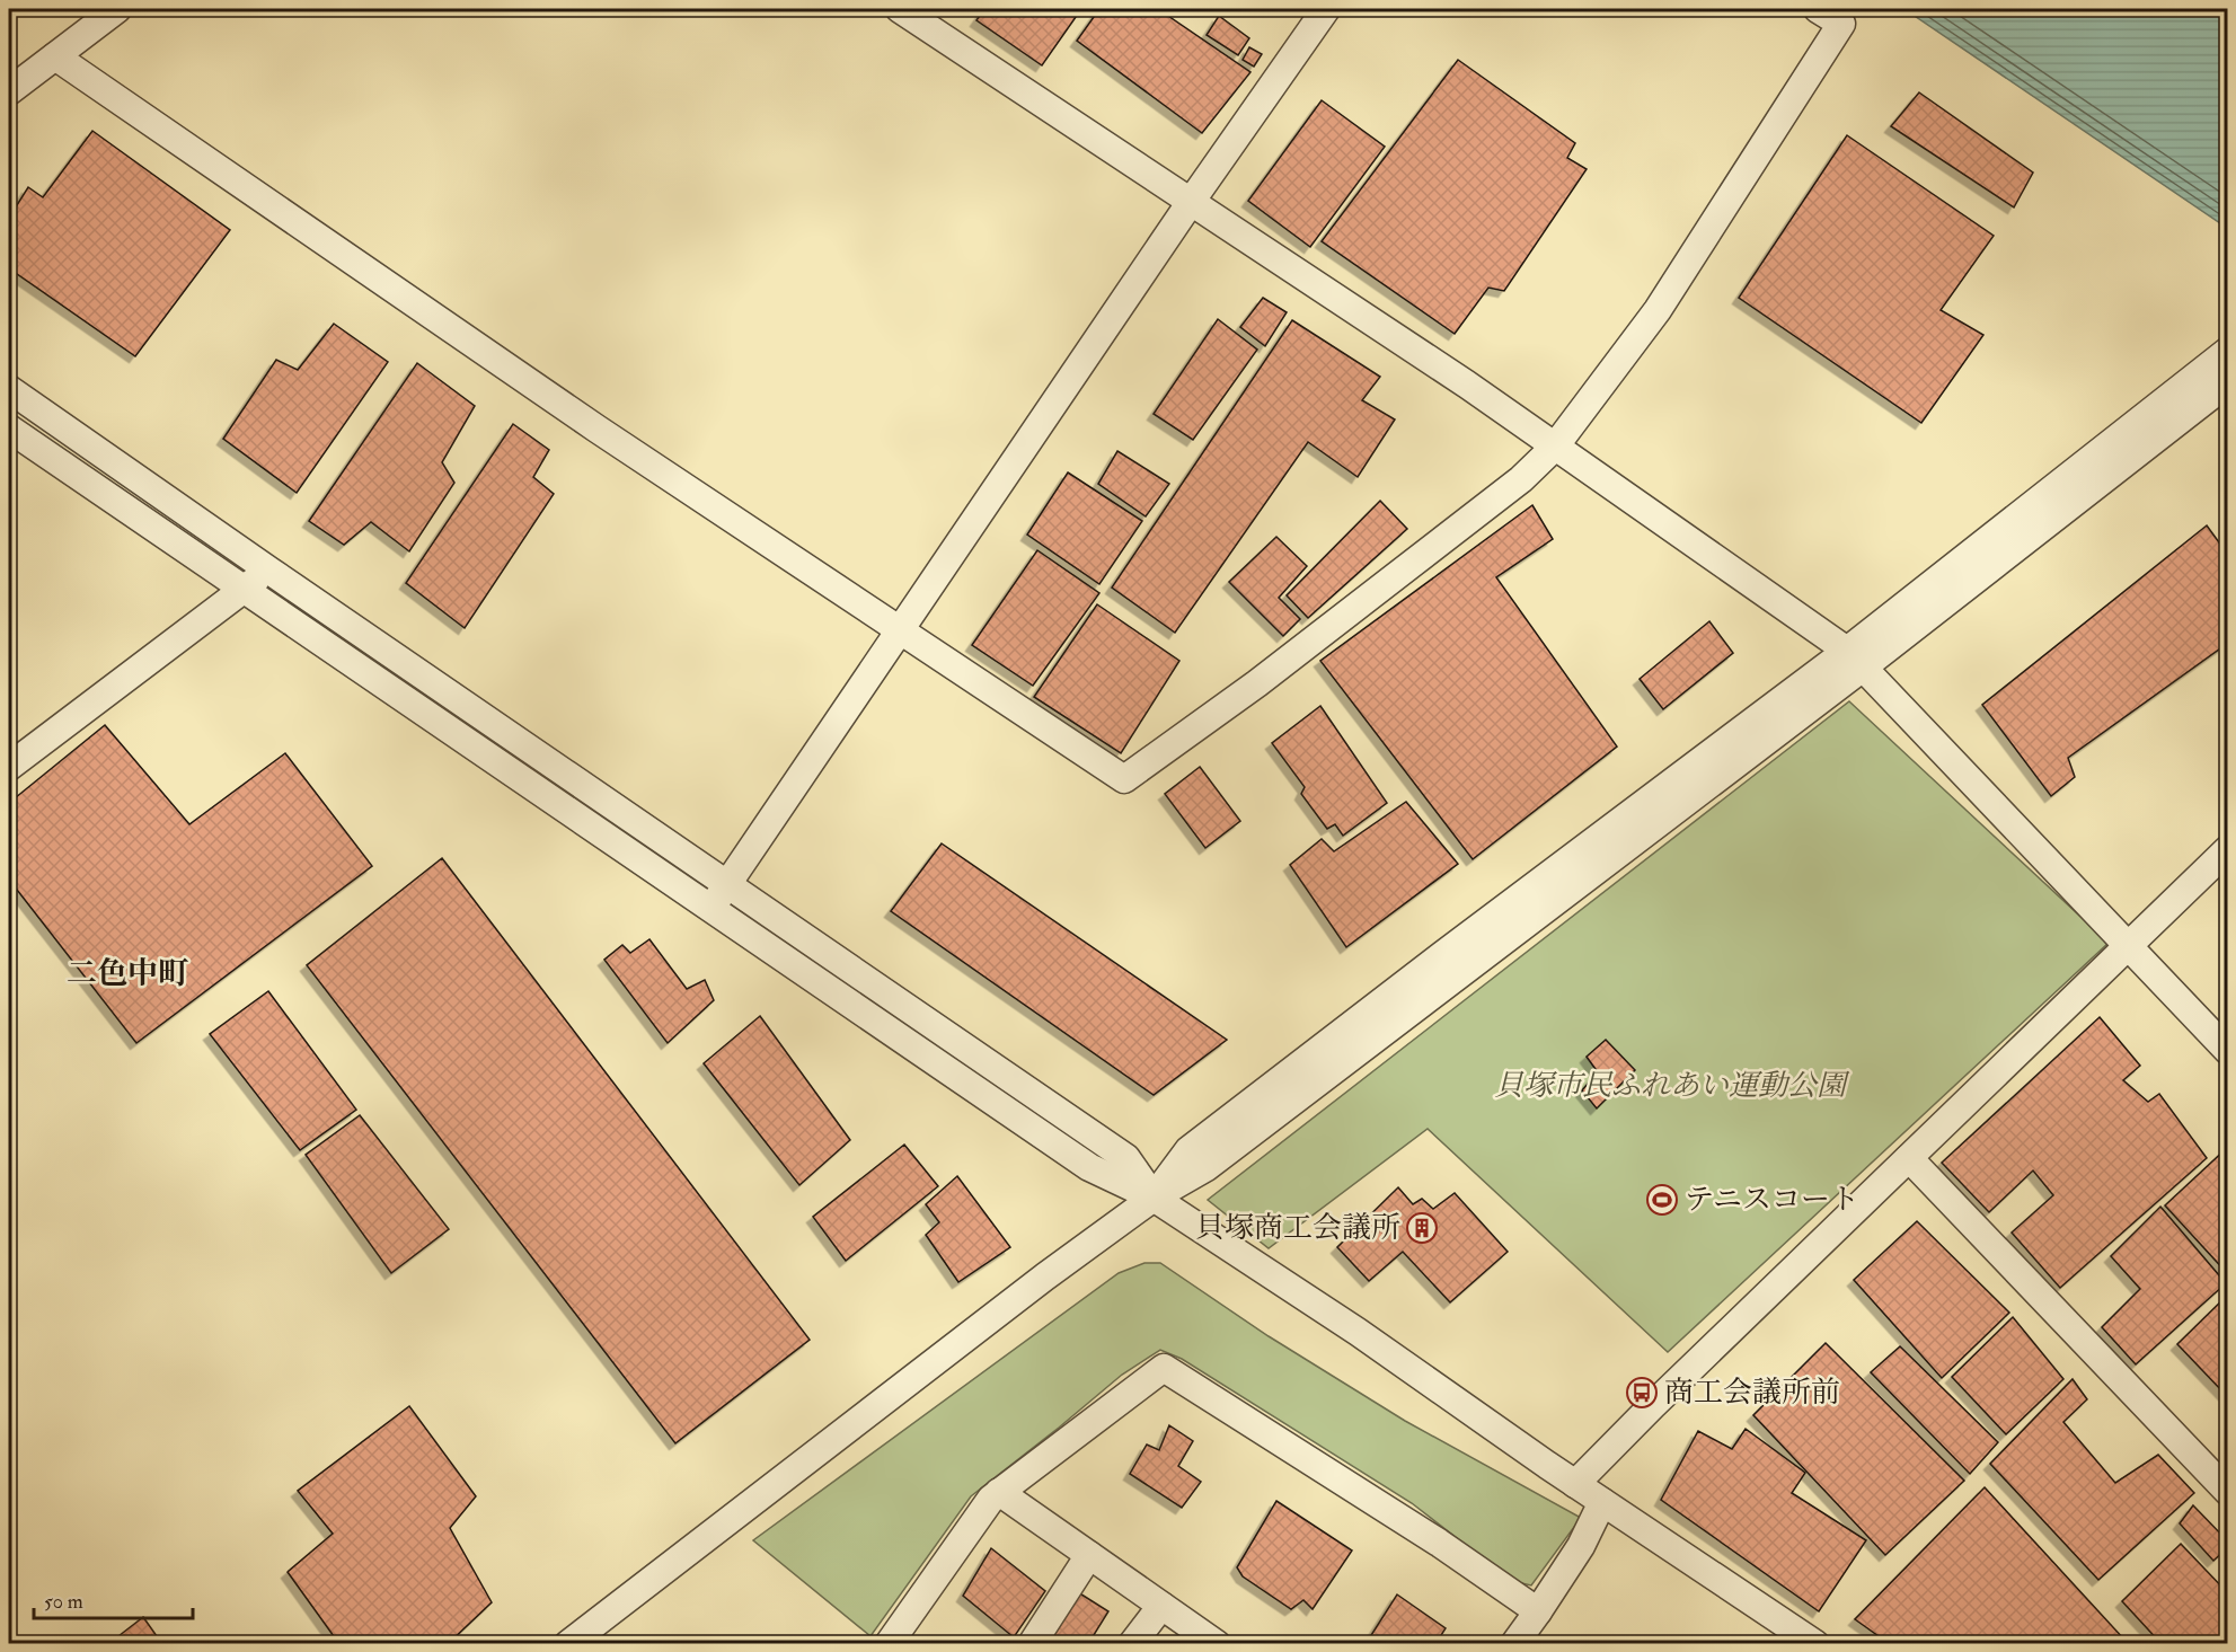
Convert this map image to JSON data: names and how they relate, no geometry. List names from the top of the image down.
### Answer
{
  "districts": ["二色中町"],
  "parks": ["貝塚市民ふれあい運動公園"],
  "places": {
    "sports": ["テニスコート"],
    "building": ["貝塚商工会議所"],
    "bus stop": ["商工会議所前"]
  },
  "scale_bar": "50 m"
}
